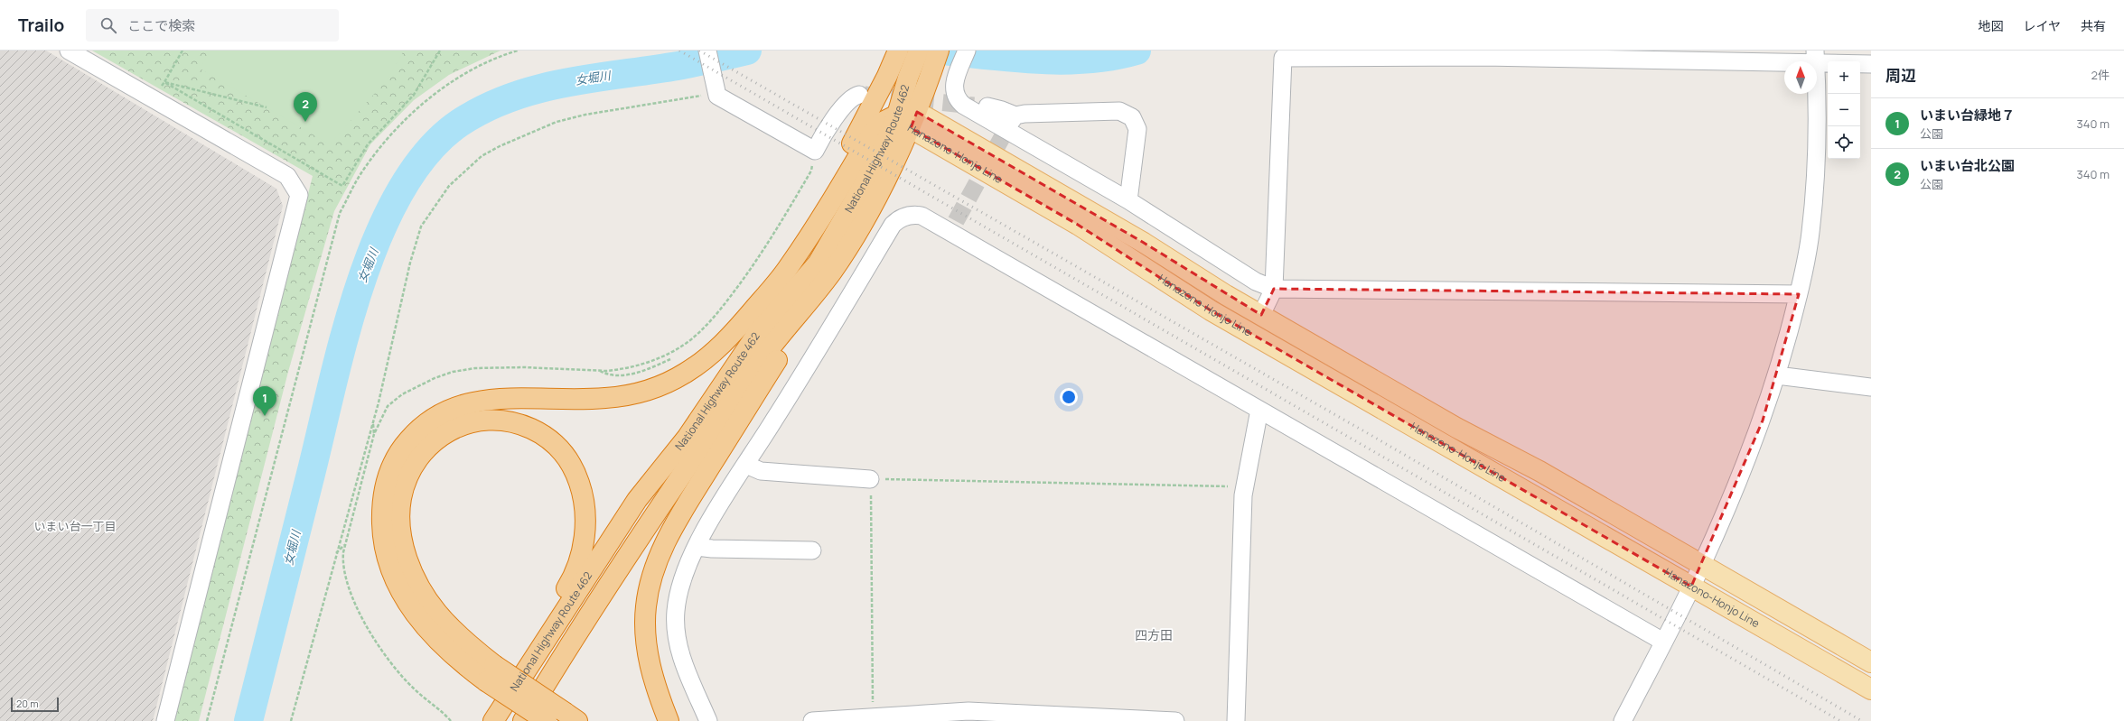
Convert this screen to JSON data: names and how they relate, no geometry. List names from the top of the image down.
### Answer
{
  "streets": {
    "highway": ["National Highway Route 462"],
    "main road": ["Hanazono-Honjo Line"]
  },
  "crossings": [
    ["National Highway Route 462", "Hanazono-Honjo Line"]
  ],
  "districts": ["いまい台一丁目", "四方田"],
  "water": ["女堀川"],
  "scale_bar": "20 m",
  "north": "top",
  "page": {
    "header": "Trailo",
    "search": "ここで検索",
    "nav": ["地図", "レイヤ", "共有"],
    "heading": ["周辺", "2件"],
    "map_buttons": ["+", "−"],
    "pins": ["2", "1"],
    "list": [
      {
        "mark": "1",
        "name": "いまい台緑地７",
        "note": "公園",
        "value": "340 m"
      },
      {
        "mark": "2",
        "name": "いまい台北公園",
        "note": "公園",
        "value": "340 m"
      }
    ],
    "scale": "20 m"
  }
}
